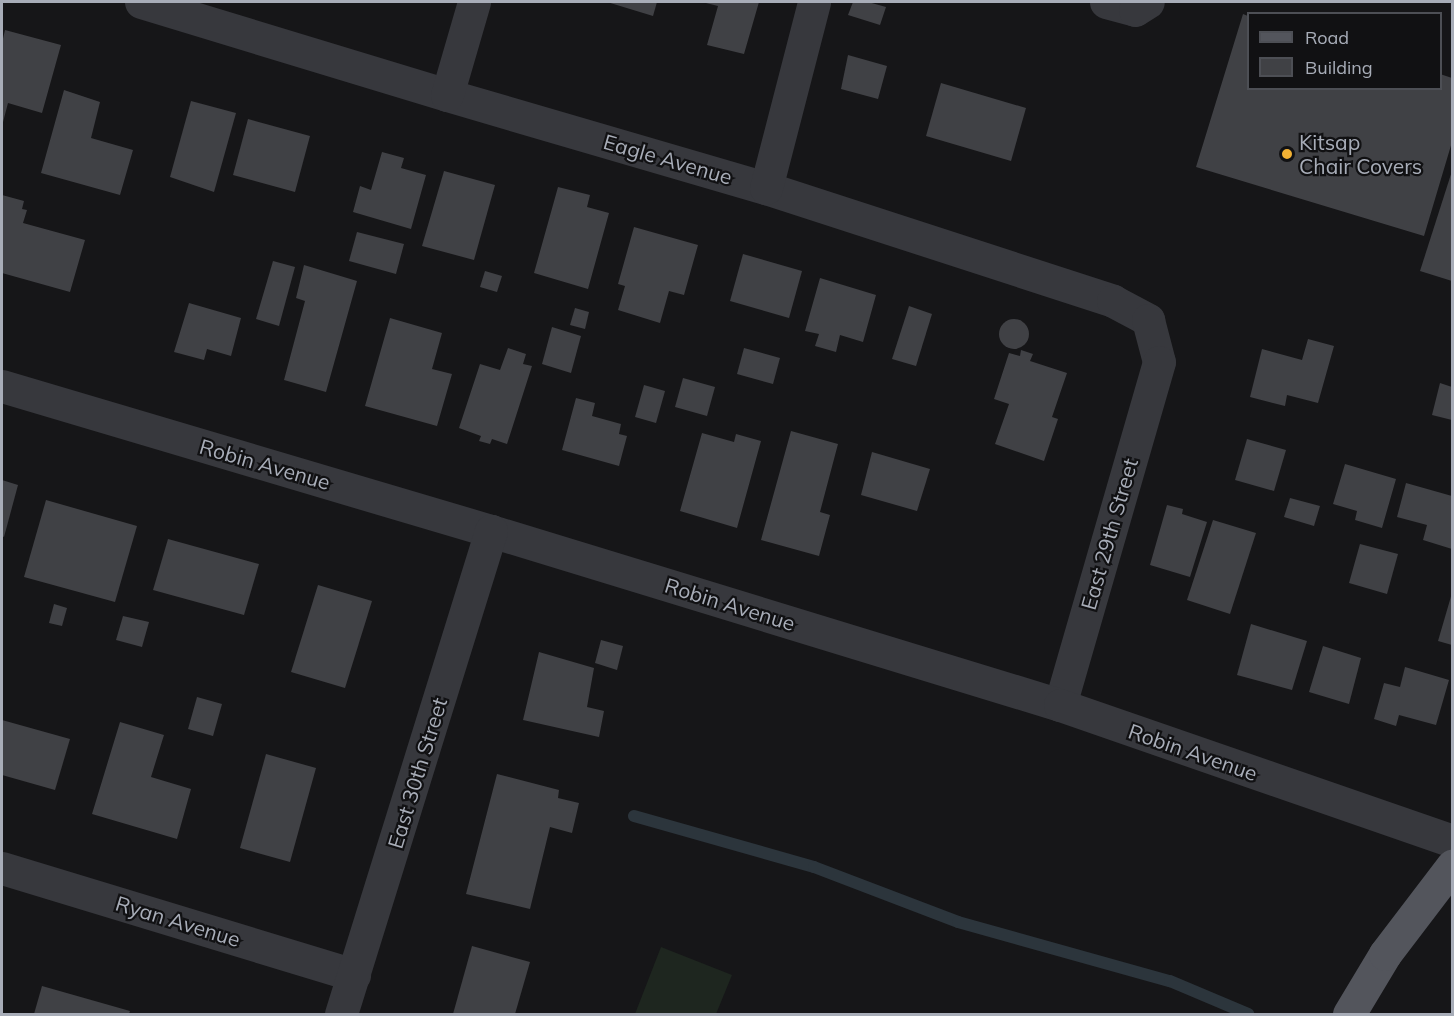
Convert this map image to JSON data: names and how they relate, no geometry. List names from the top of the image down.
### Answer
{
  "streets": {
    "street": [
      "Eagle Avenue",
      "Robin Avenue",
      "East 29th Street",
      "East 30th Street",
      "Ryan Avenue"
    ]
  },
  "crossings": [
    ["Eagle Avenue", "East 29th Street"],
    ["Robin Avenue", "East 29th Street"],
    ["Robin Avenue", "East 30th Street"],
    ["East 30th Street", "Ryan Avenue"]
  ],
  "places": ["Kitsap Chair Covers"],
  "legend": ["Road", "Building"]
}
